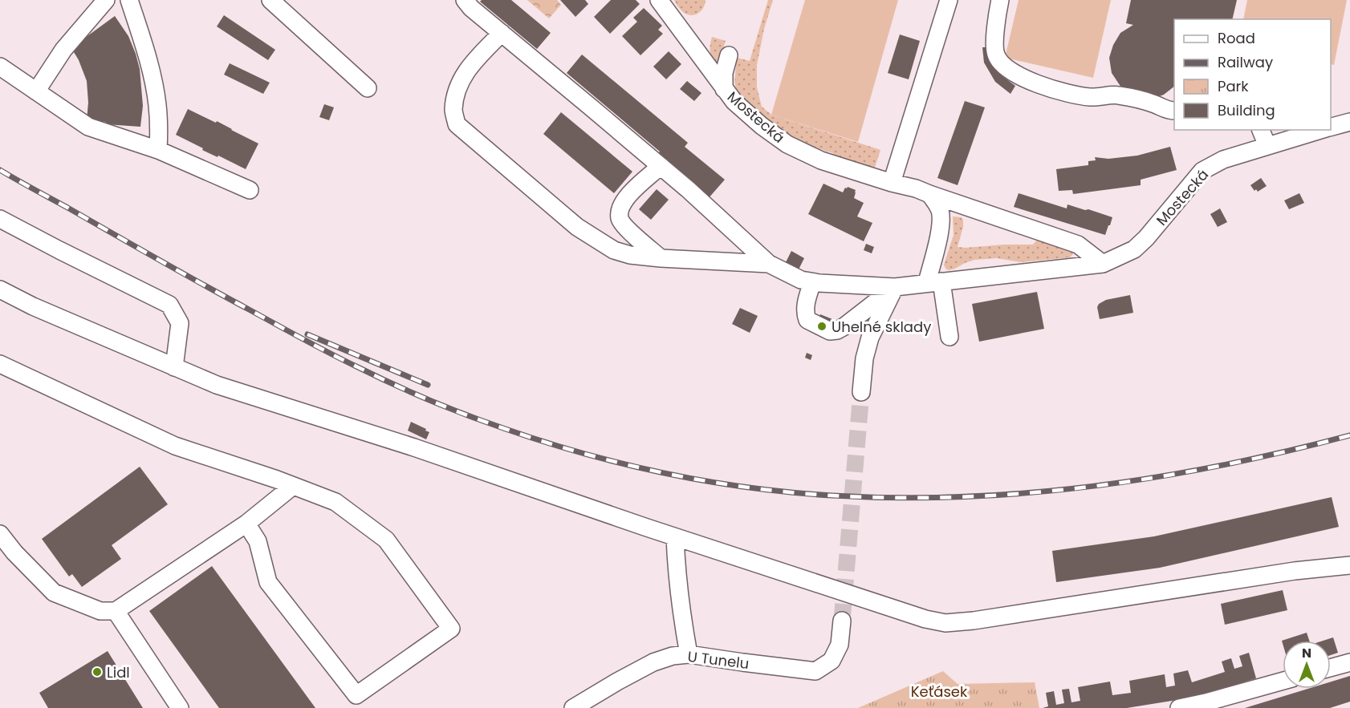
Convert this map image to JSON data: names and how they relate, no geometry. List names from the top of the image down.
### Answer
{
  "streets": {
    "street": ["Mostecká", "U Tunelu"]
  },
  "parks": ["Keťásek"],
  "places": ["Uhelné sklady", "Lidl"],
  "legend": [
    "Road",
    "Railway",
    "Park",
    "Building"
  ],
  "north": "top"
}
